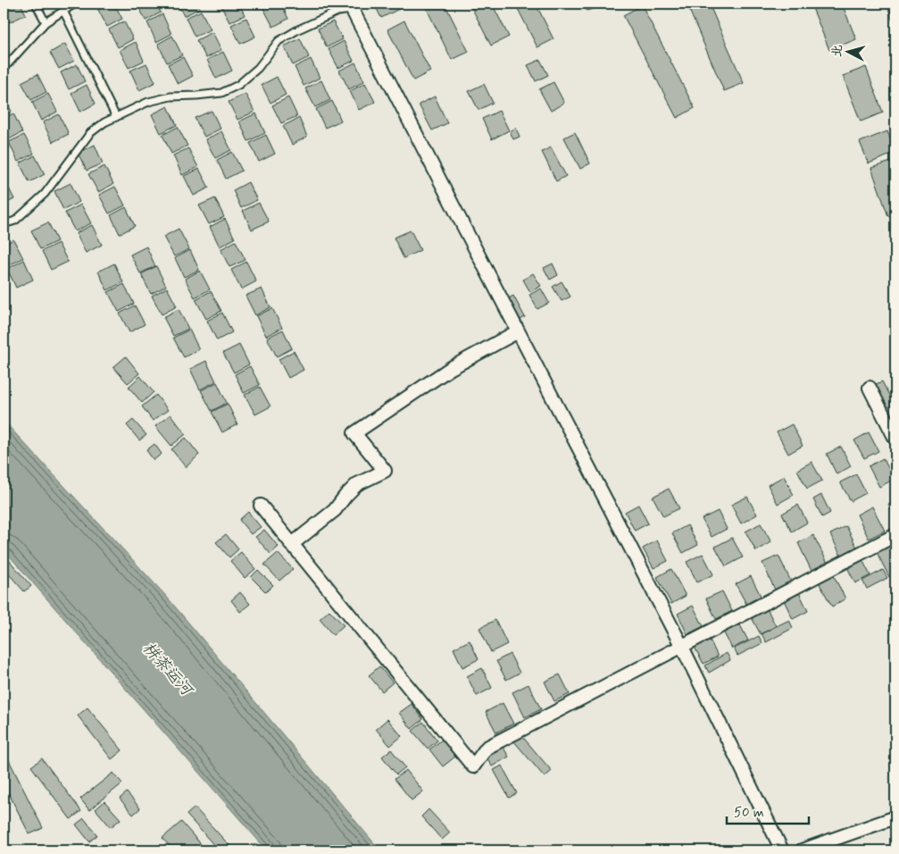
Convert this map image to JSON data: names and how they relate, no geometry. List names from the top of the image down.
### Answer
{
  "water": ["栟茶运河"],
  "scale_bar": "50 m",
  "north": "left"
}
